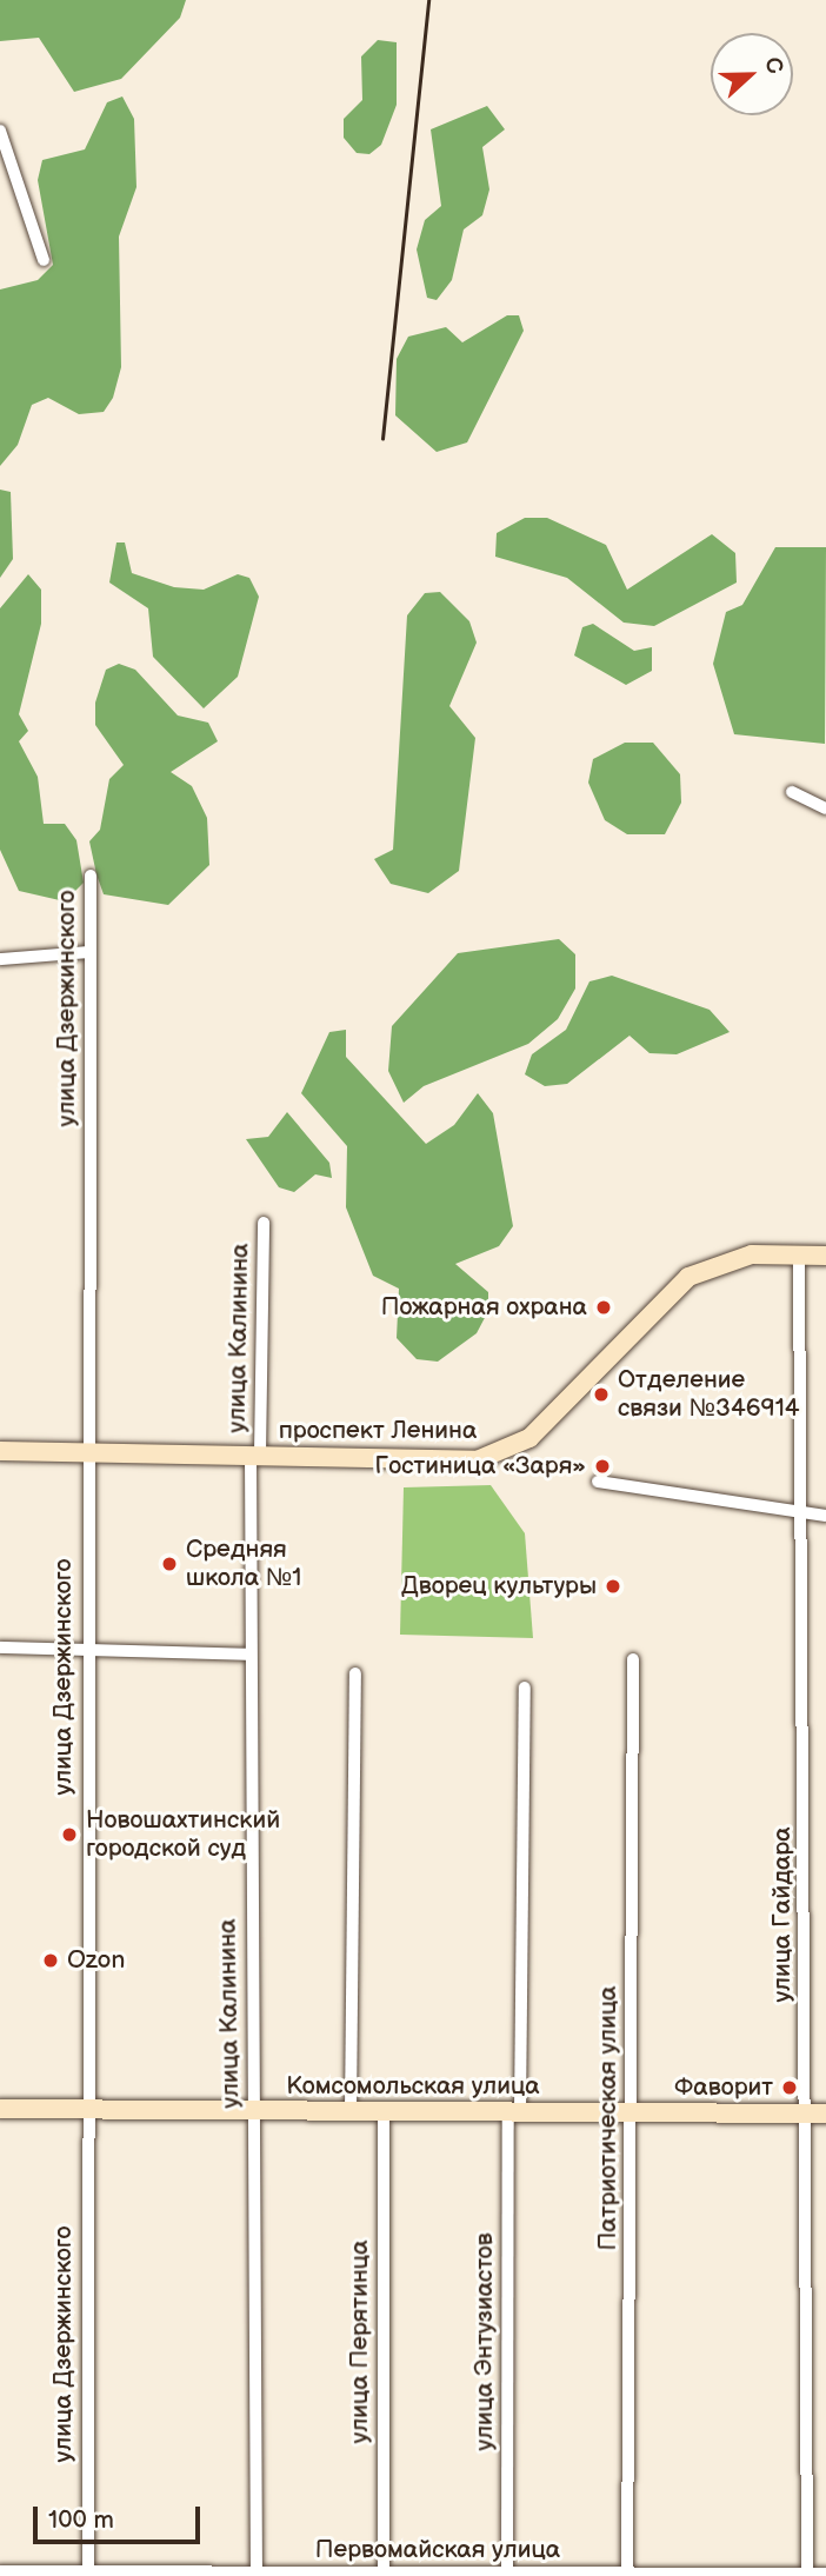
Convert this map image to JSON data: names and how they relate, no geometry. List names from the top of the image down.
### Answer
{
  "streets": {
    "main road": ["проспект Ленина", "Комсомольская улица"],
    "street": [
      "улица Дзержинского",
      "улица Калинина",
      "улица Гайдара",
      "Патриотическая улица",
      "улица Перятинца",
      "улица Энтузиастов",
      "Первомайская улица"
    ]
  },
  "crossings": [
    ["улица Дзержинского", "проспект Ленина"],
    ["улица Дзержинского", "Комсомольская улица"],
    ["улица Дзержинского", "Первомайская улица"],
    ["улица Калинина", "проспект Ленина"],
    ["улица Калинина", "Комсомольская улица"],
    ["улица Калинина", "Первомайская улица"],
    ["проспект Ленина", "улица Гайдара"],
    ["улица Гайдара", "Комсомольская улица"],
    ["улица Гайдара", "Первомайская улица"],
    ["Комсомольская улица", "Патриотическая улица"],
    ["Комсомольская улица", "улица Перятинца"],
    ["Комсомольская улица", "улица Энтузиастов"],
    ["Патриотическая улица", "Первомайская улица"],
    ["улица Перятинца", "Первомайская улица"],
    ["улица Энтузиастов", "Первомайская улица"]
  ],
  "places": [
    "Пожарная охрана",
    "Отделение связи №346914",
    "Гостиница «Заря»",
    "Средняя школа №1",
    "Дворец культуры",
    "Новошахтинский городской суд",
    "Ozon",
    "Фаворит"
  ],
  "scale_bar": "100 m",
  "north": "right"
}
